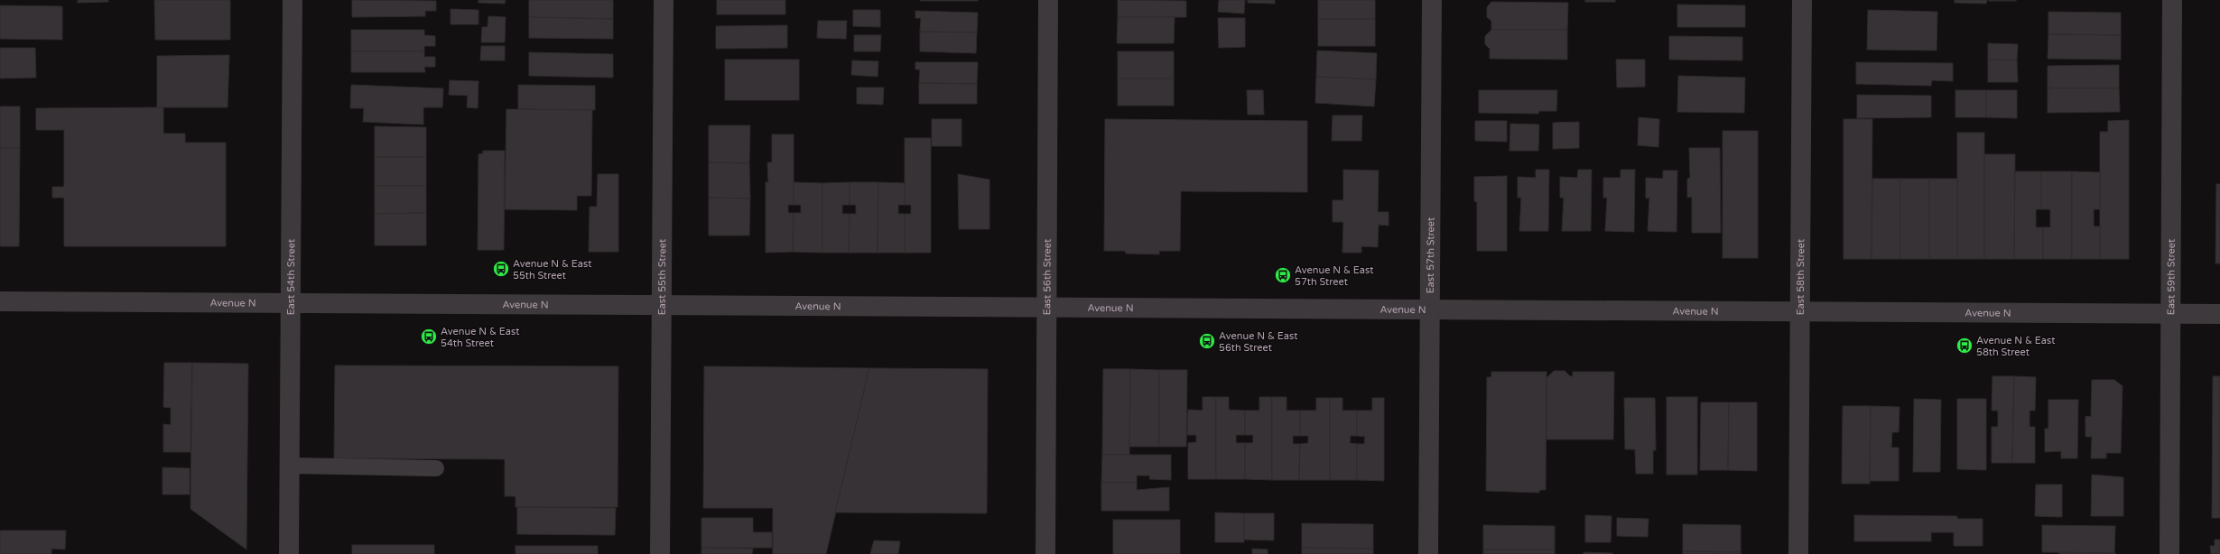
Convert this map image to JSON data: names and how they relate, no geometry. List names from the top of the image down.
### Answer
{
  "streets": {
    "street": [
      "East 57th Street",
      "East 54th Street",
      "East 55th Street",
      "East 56th Street",
      "East 58th Street",
      "East 59th Street",
      "Avenue N"
    ]
  },
  "crossings": [
    ["East 57th Street", "Avenue N"],
    ["East 54th Street", "Avenue N"],
    ["East 55th Street", "Avenue N"],
    ["East 56th Street", "Avenue N"],
    ["East 58th Street", "Avenue N"],
    ["East 59th Street", "Avenue N"]
  ],
  "places": {
    "bus stop": [
      "Avenue N & East 55th Street",
      "Avenue N & East 57th Street",
      "Avenue N & East 54th Street",
      "Avenue N & East 56th Street",
      "Avenue N & East 58th Street"
    ]
  }
}
